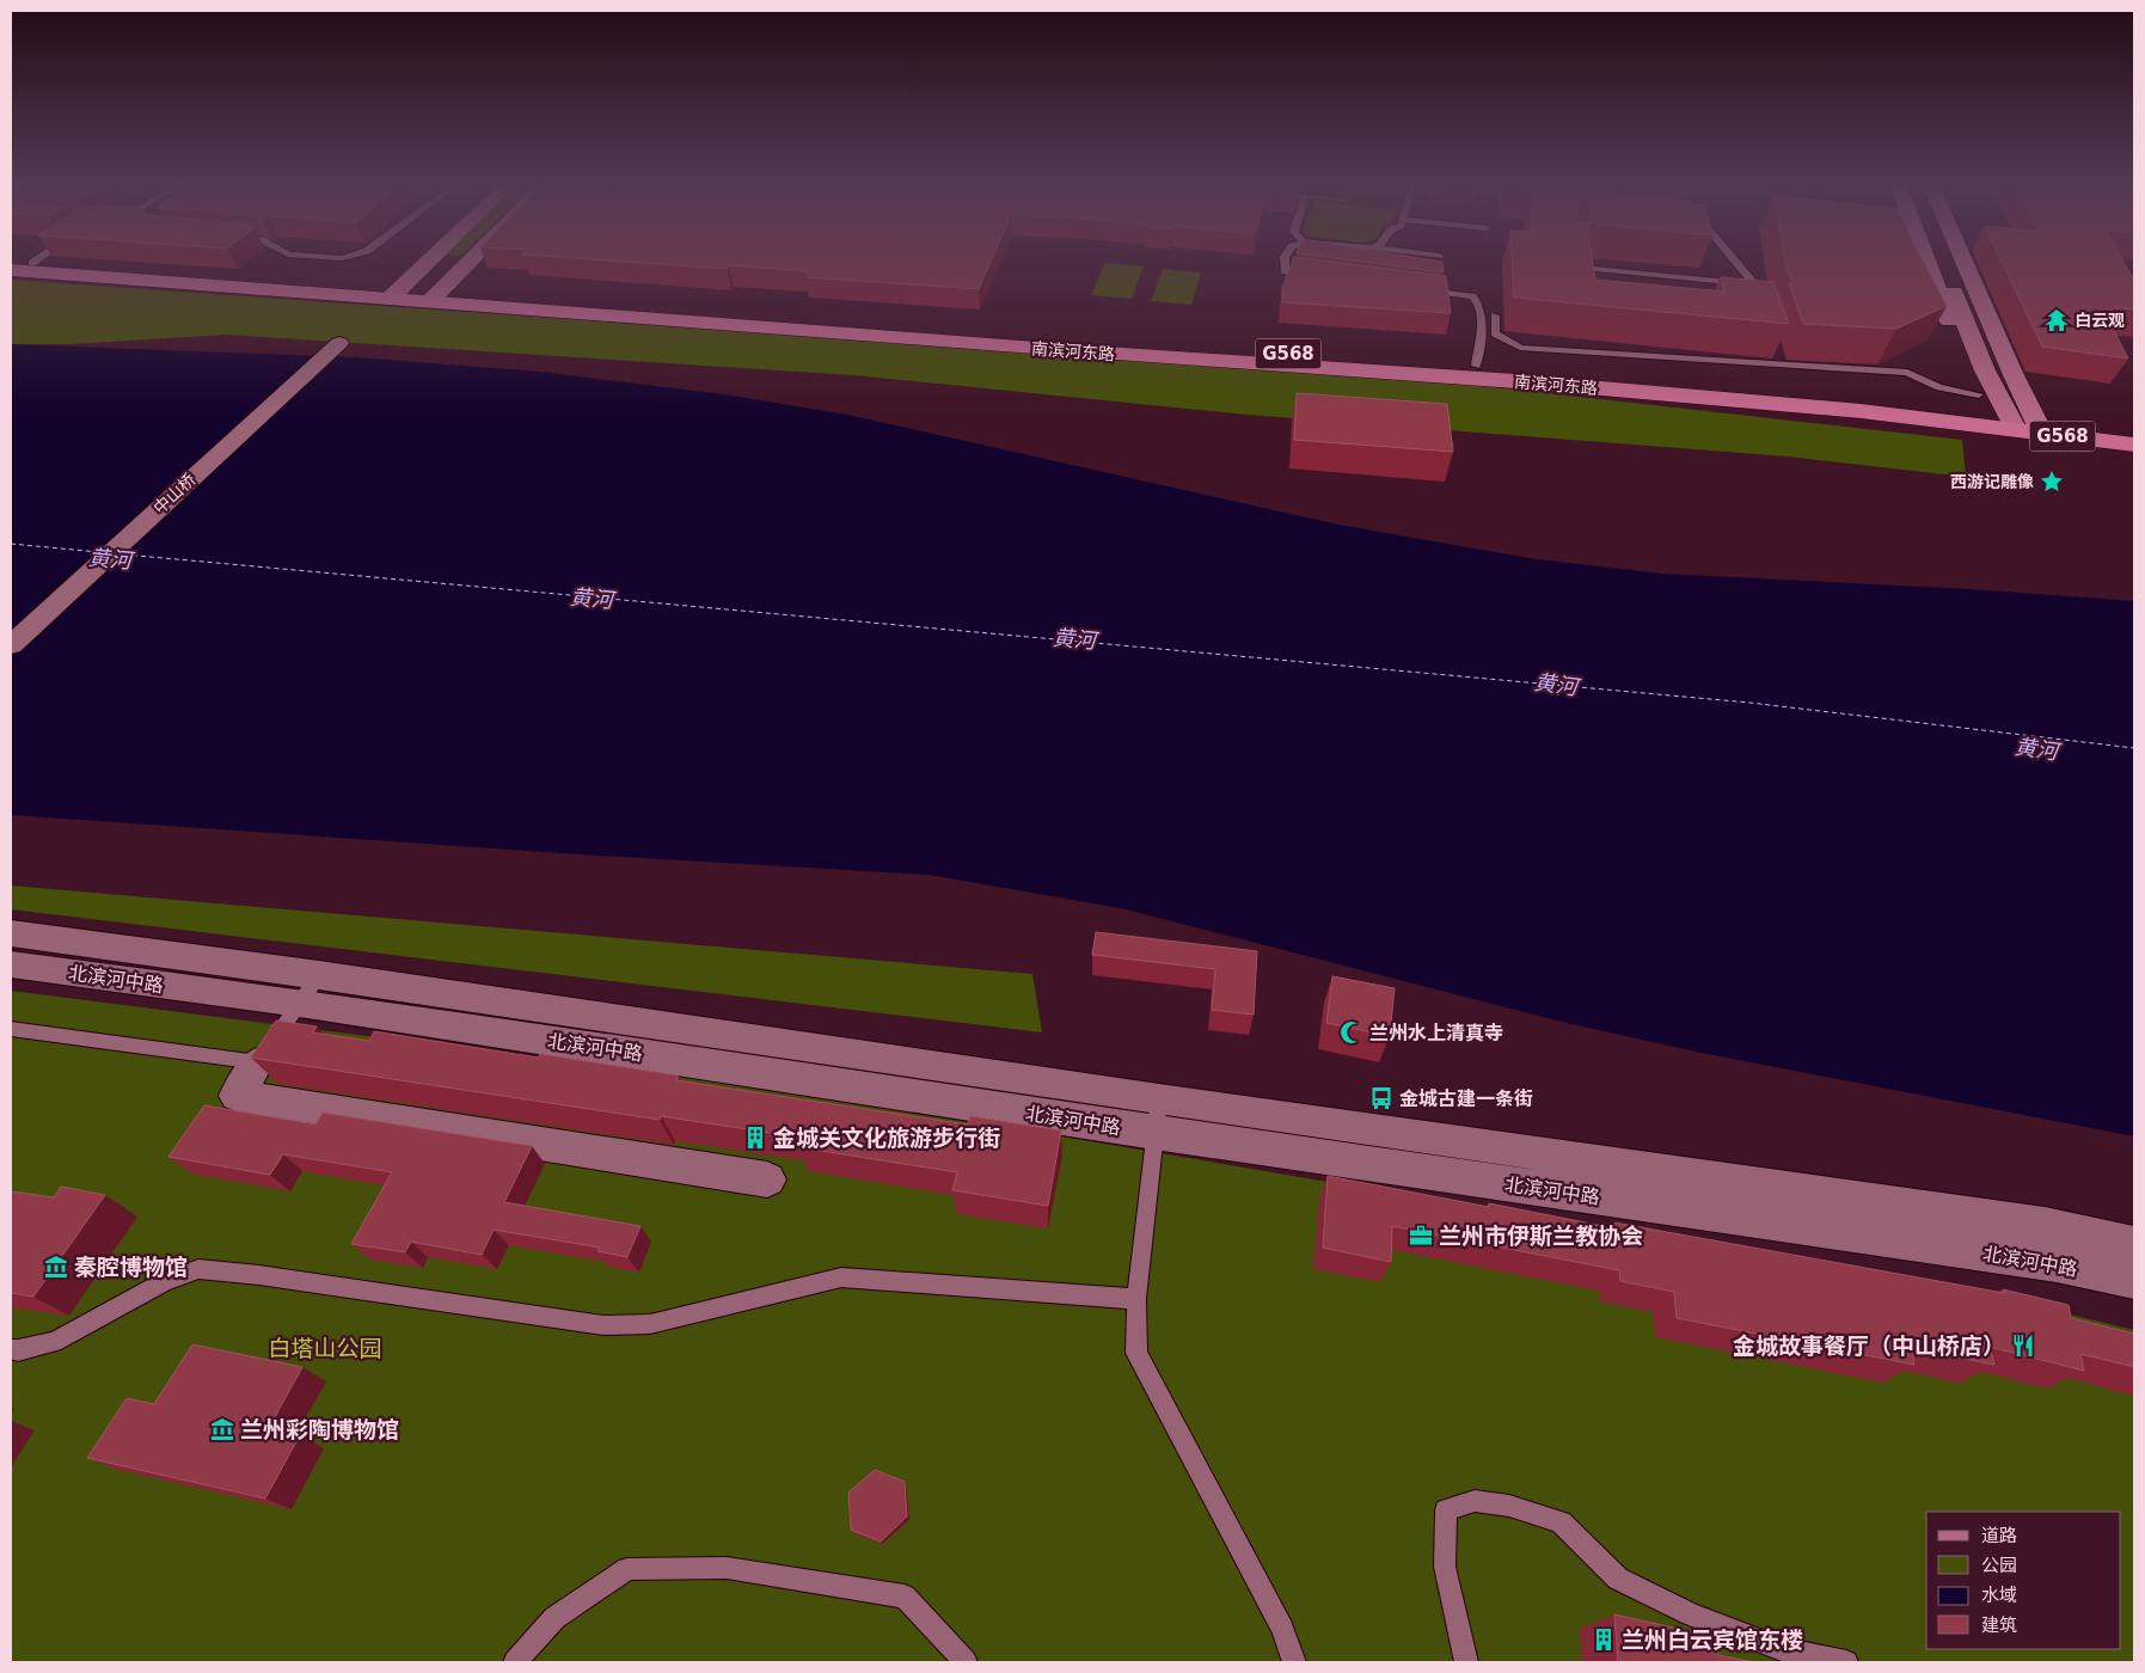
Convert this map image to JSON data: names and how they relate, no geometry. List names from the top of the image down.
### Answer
{
  "streets": {
    "highway": ["南滨河东路", "G568"],
    "street": ["中山桥", "北滨河中路"]
  },
  "water": ["黄河"],
  "parks": ["白塔山公园"],
  "places": {
    "temple": ["白云观"],
    "place": ["西游记雕像"],
    "mosque": ["兰州水上清真寺"],
    "bus stop": ["金城古建一条街"],
    "building": ["金城关文化旅游步行街", "兰州白云宾馆东楼"],
    "office": ["兰州市伊斯兰教协会"],
    "museum": ["秦腔博物馆", "兰州彩陶博物馆"],
    "restaurant": ["金城故事餐厅（中山桥店）"]
  },
  "legend": [
    "道路",
    "公园",
    "水域",
    "建筑"
  ]
}
